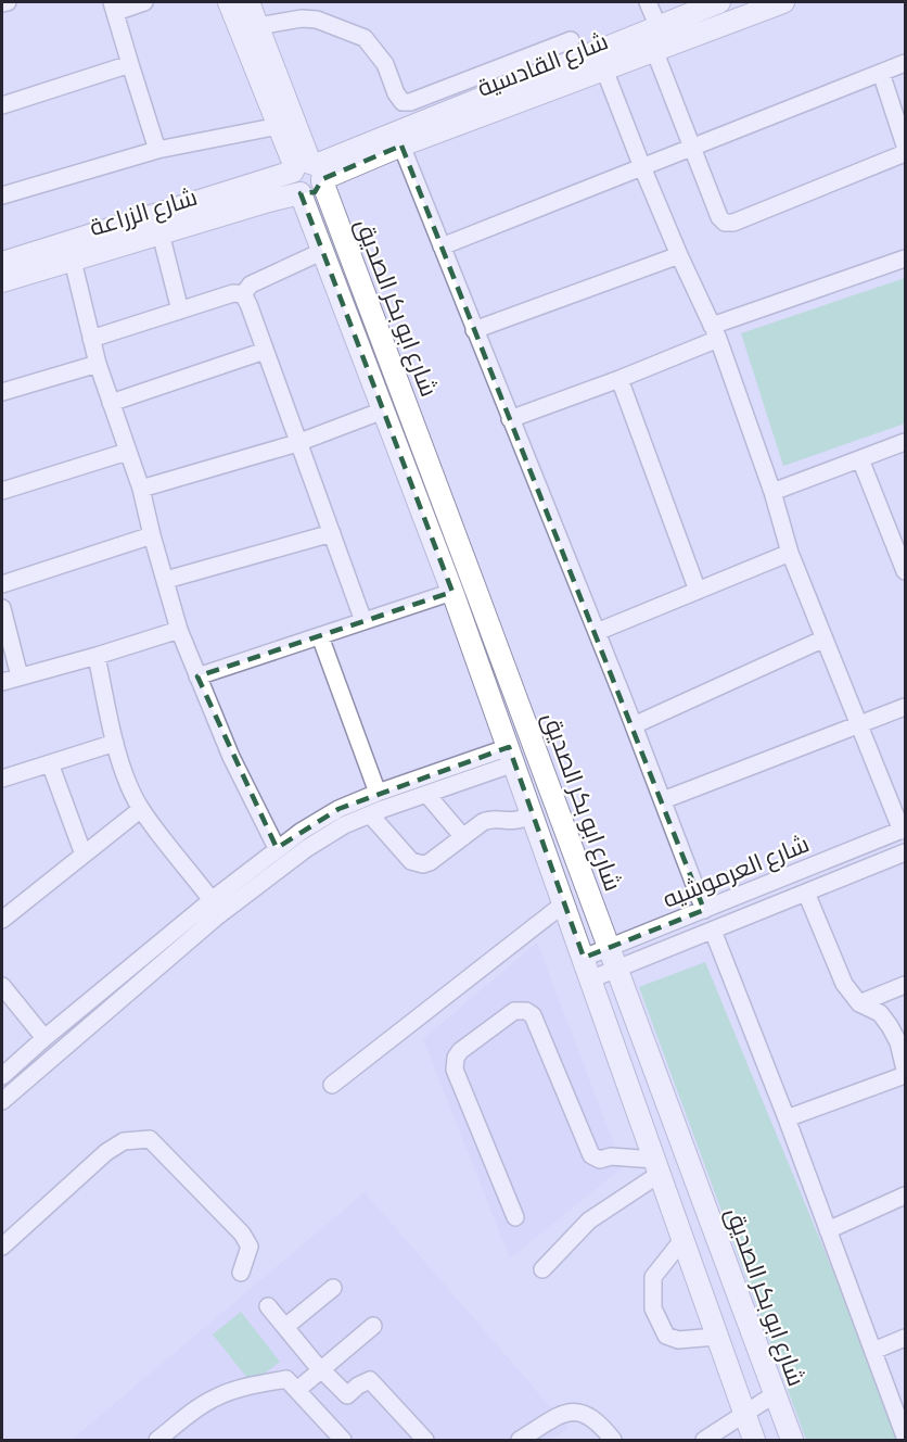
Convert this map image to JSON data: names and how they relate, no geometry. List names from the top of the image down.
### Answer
{
  "streets": {
    "main road": ["شارع القادسية", "شارع الزراعة", "شارع ابو بكر الصديق"],
    "street": ["شارع العرموشيه"]
  },
  "crossings": [
    ["شارع القادسية", "شارع الزراعة"],
    ["شارع القادسية", "شارع ابو بكر الصديق"],
    ["شارع الزراعة", "شارع ابو بكر الصديق"],
    ["شارع ابو بكر الصديق", "شارع العرموشيه"]
  ]
}
